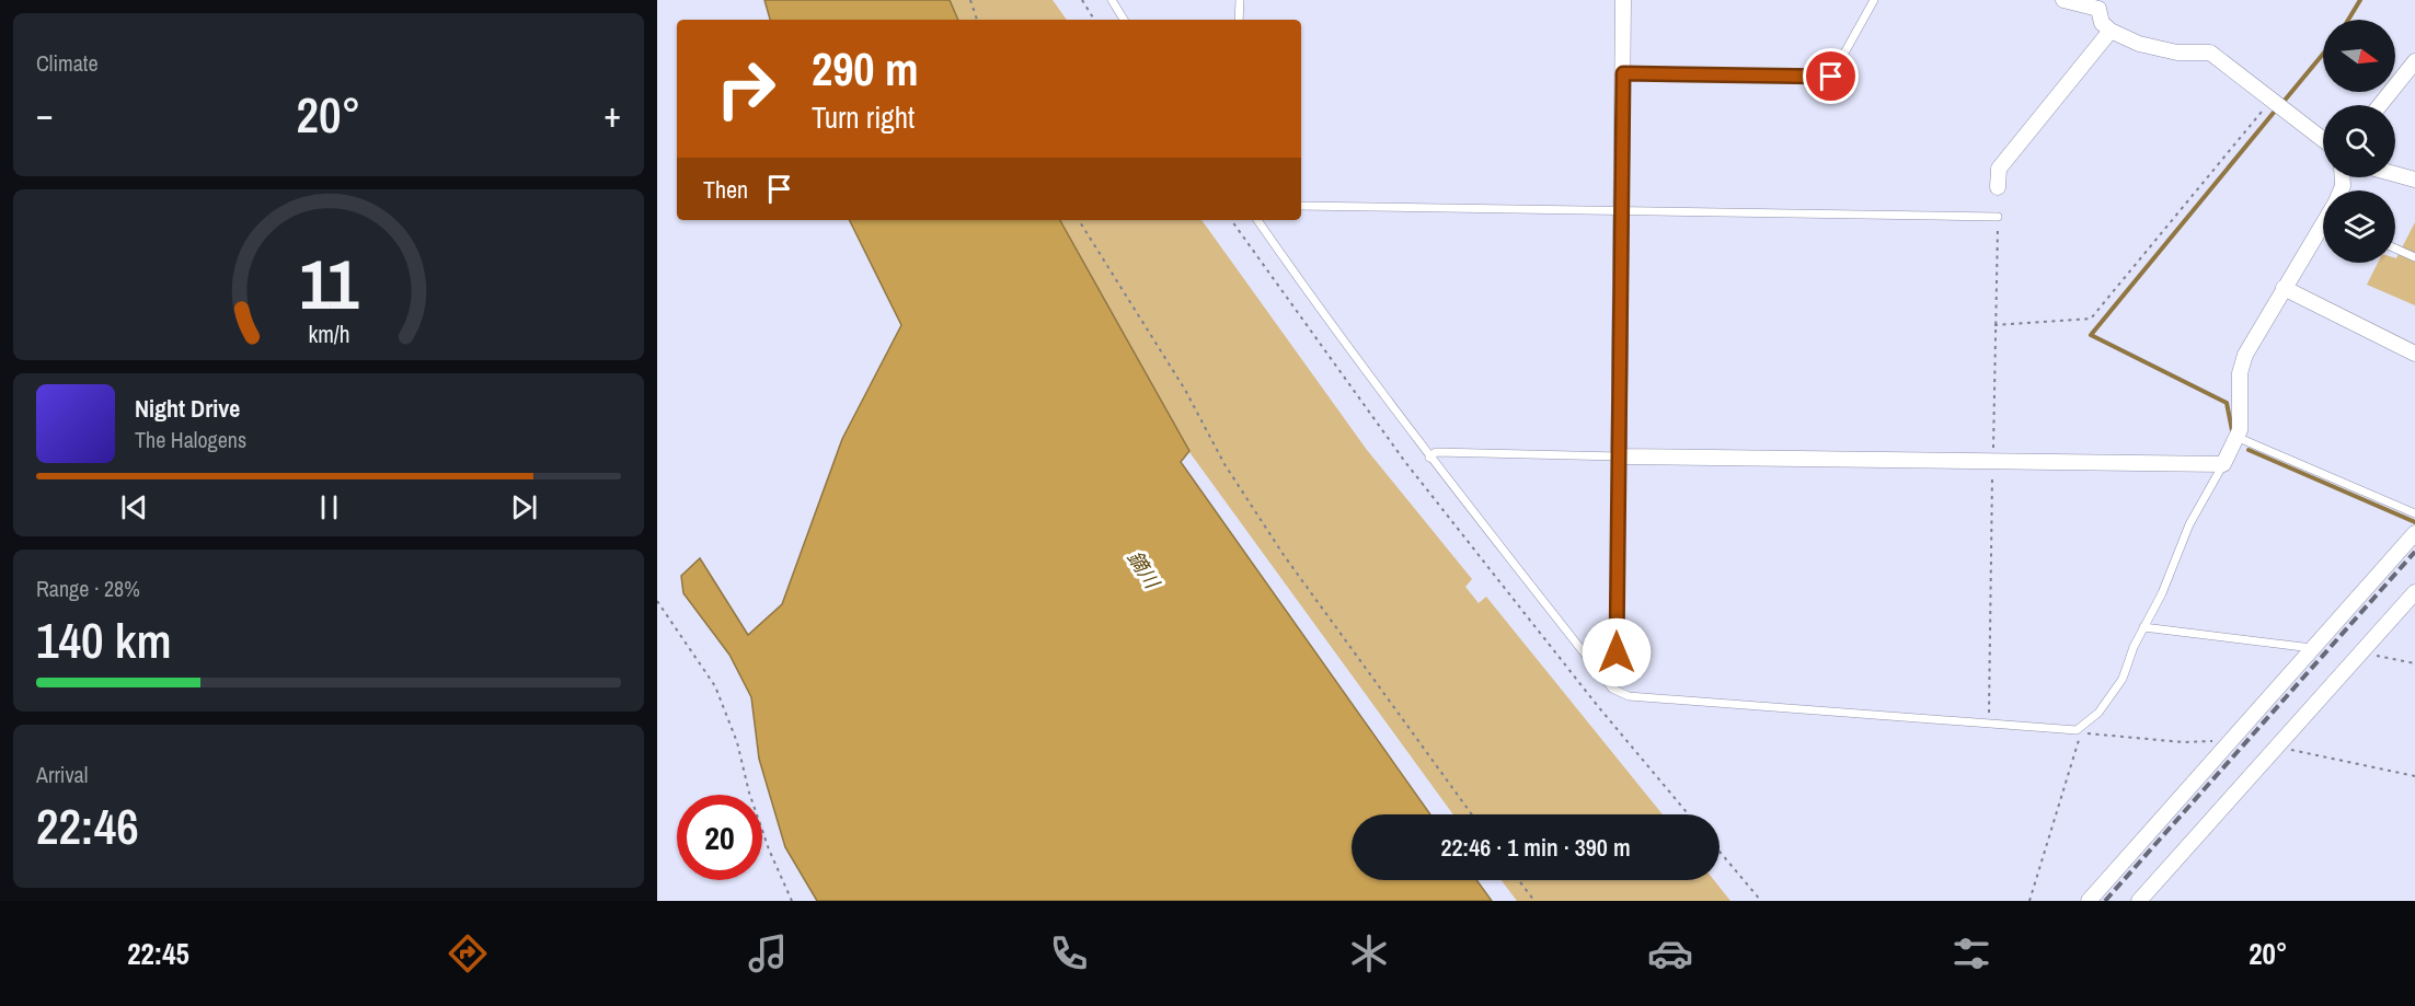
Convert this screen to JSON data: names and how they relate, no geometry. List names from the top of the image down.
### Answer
{
  "water": ["鏑川"],
  "north": "right",
  "page": {
    "tile": [
      "Climate",
      ["Range · 28%", "140 km"],
      ["Arrival", "22:46"]
    ],
    "turn": ["290 m", "Turn right"],
    "heat": ["−", "20°", "+"],
    "then": "Then",
    "song": ["Night Drive", "The Halogens"],
    "limit": "20",
    "trip": "22:46 · 1 min · 390 m",
    "tabs": ["22:45", "20°"],
    "gauge": ["11", "km/h"]
  }
}
